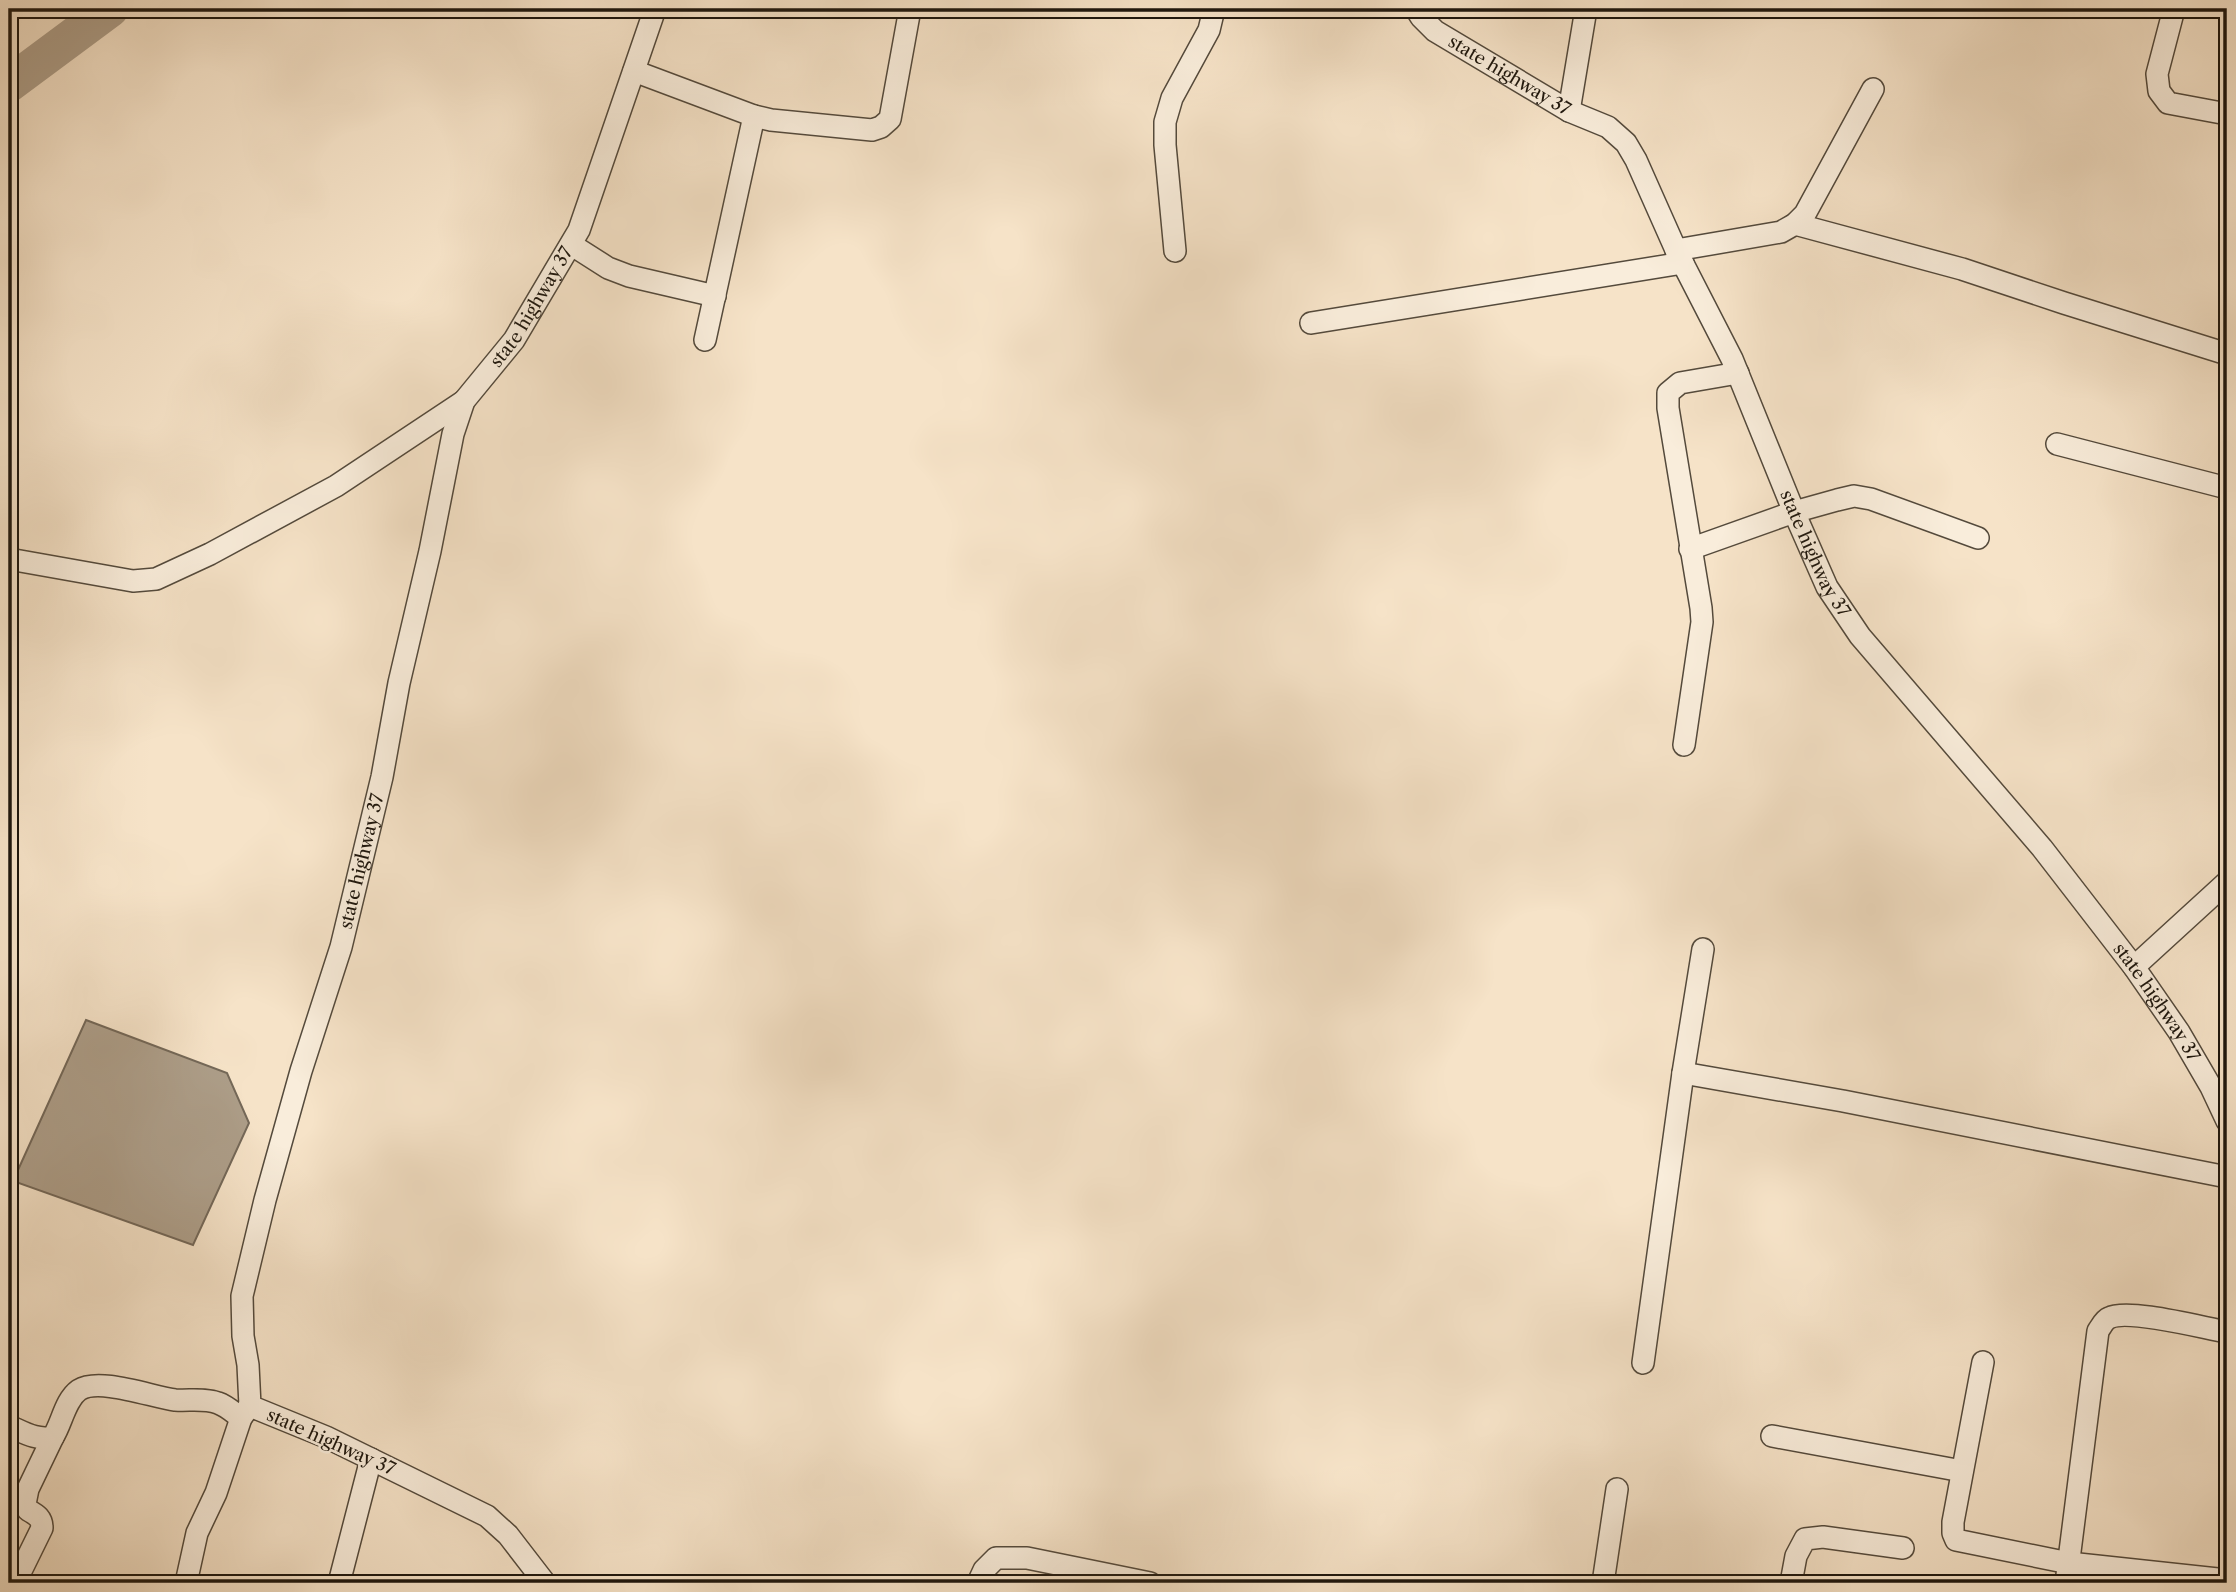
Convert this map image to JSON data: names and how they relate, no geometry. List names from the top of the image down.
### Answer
{
  "streets": {
    "street": ["state highway 37"]
  }
}
